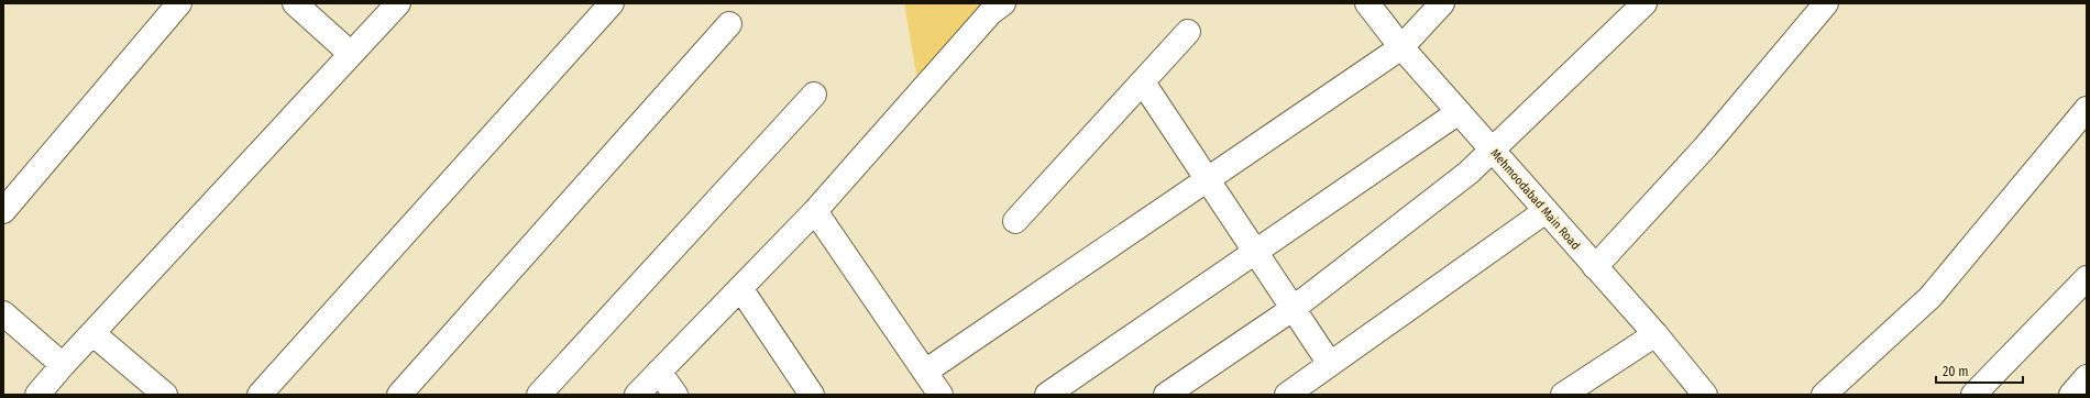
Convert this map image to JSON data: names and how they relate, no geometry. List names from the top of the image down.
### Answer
{
  "streets": {
    "street": ["Mehmoodabad Main Road"]
  },
  "scale_bar": "20 m"
}
